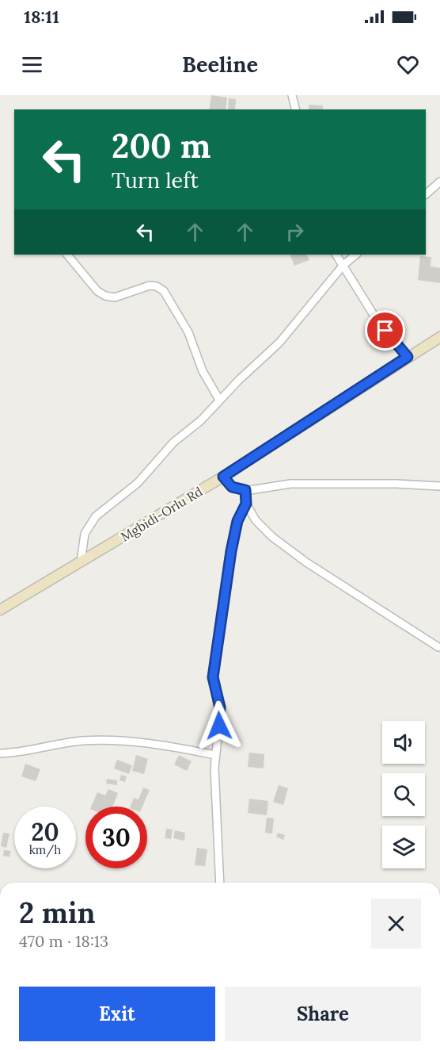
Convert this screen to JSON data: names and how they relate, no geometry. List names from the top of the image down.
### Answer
{
  "streets": {
    "main road": ["Mgbidi-Orlu Rd"]
  },
  "page": {
    "status": "18:11",
    "header": "Beeline",
    "turn": ["200 m", "Turn left"],
    "speed": "20 km/h",
    "limit": "30",
    "heading": ["2 min", "470 m · 18:13"],
    "buttons": ["Exit", "Share"]
  }
}
